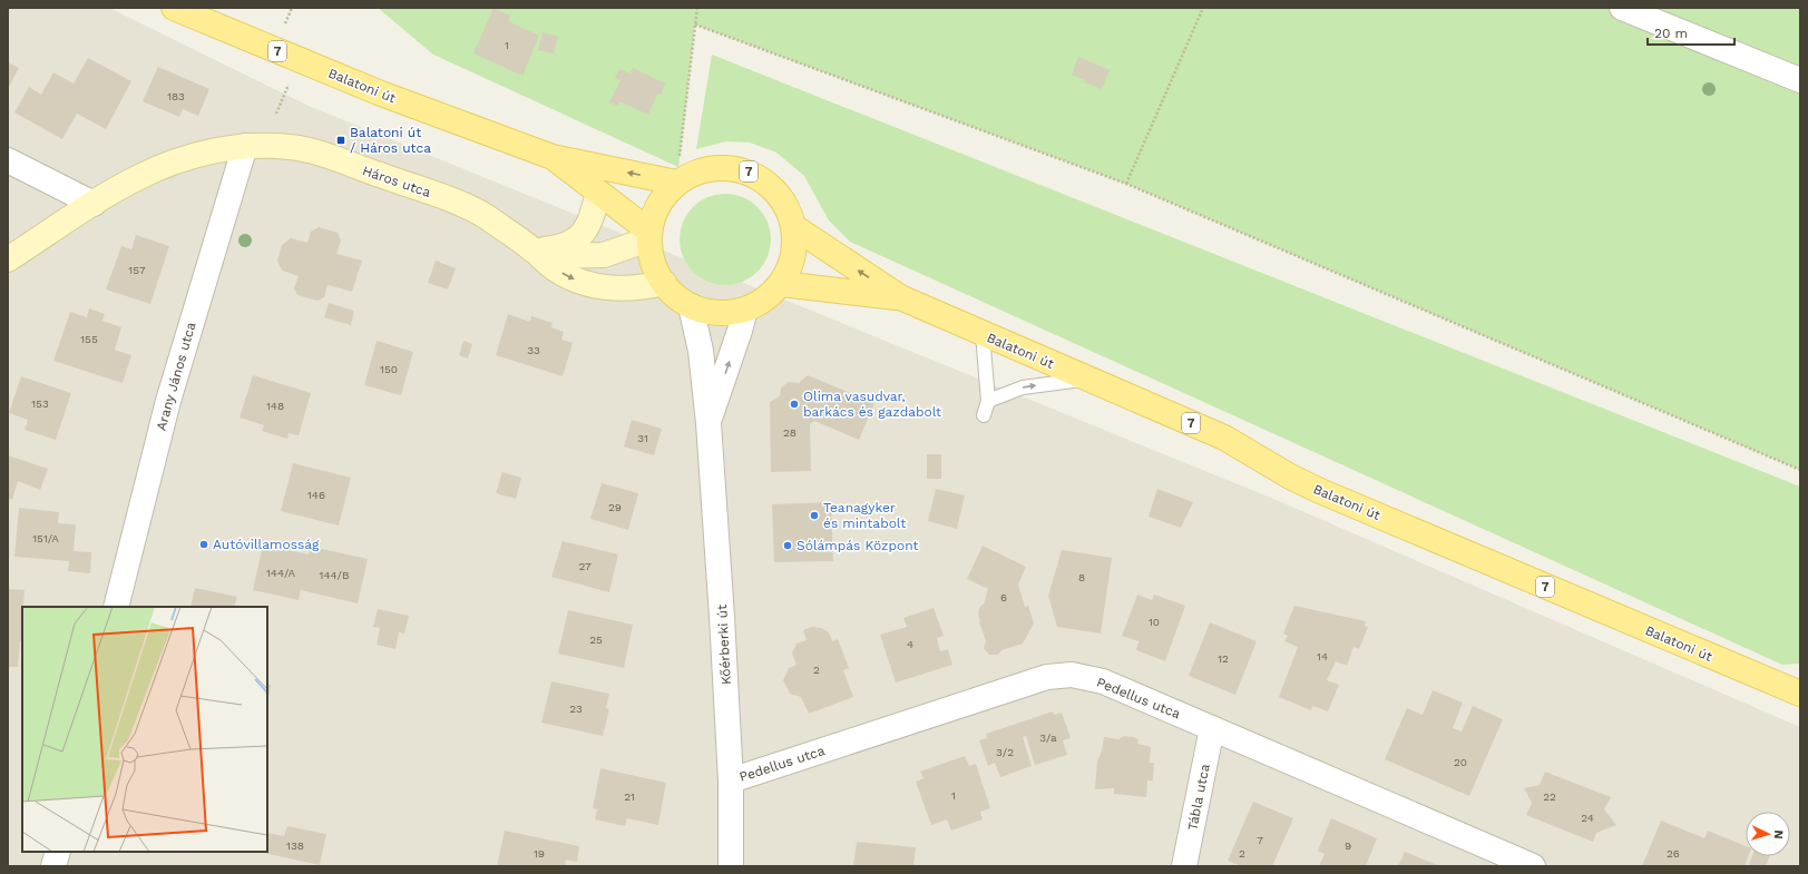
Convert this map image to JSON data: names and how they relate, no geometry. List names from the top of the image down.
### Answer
{
  "streets": {
    "main road": ["7", "Balatoni út"],
    "street": [
      "Háros utca",
      "Arany János utca",
      "Kőérberki út",
      "Pedellus utca",
      "Tábla utca"
    ]
  },
  "crossings": [
    ["7", "Balatoni út"],
    ["7", "Háros utca"],
    ["7", "Kőérberki út"],
    ["Balatoni út", "Háros utca"],
    ["Balatoni út", "Kőérberki út"],
    ["Háros utca", "Arany János utca"],
    ["Háros utca", "Kőérberki út"],
    ["Kőérberki út", "Pedellus utca"],
    ["Pedellus utca", "Tábla utca"]
  ],
  "places": {
    "transit": ["Balatoni út / Háros utca"],
    "other": [
      "Olima vasudvar, barkács és gazdabolt",
      "Teanagyker és mintabolt",
      "Autóvillamosság",
      "Sólámpás Központ"
    ]
  },
  "house_numbers": [
    "1",
    "183",
    "157",
    "155",
    "33",
    "150",
    "153",
    "148",
    "28",
    "31",
    "146",
    "29",
    "151/A",
    "27",
    "144/A",
    "144/B",
    "8",
    "6",
    "10",
    "25",
    "4",
    "14",
    "12",
    "2",
    "23",
    "3/a",
    "3/2",
    "20",
    "1",
    "21",
    "22",
    "24",
    "7",
    "138",
    "9",
    "19",
    "2",
    "26"
  ],
  "scale_bar": "20 m",
  "north": "right"
}
